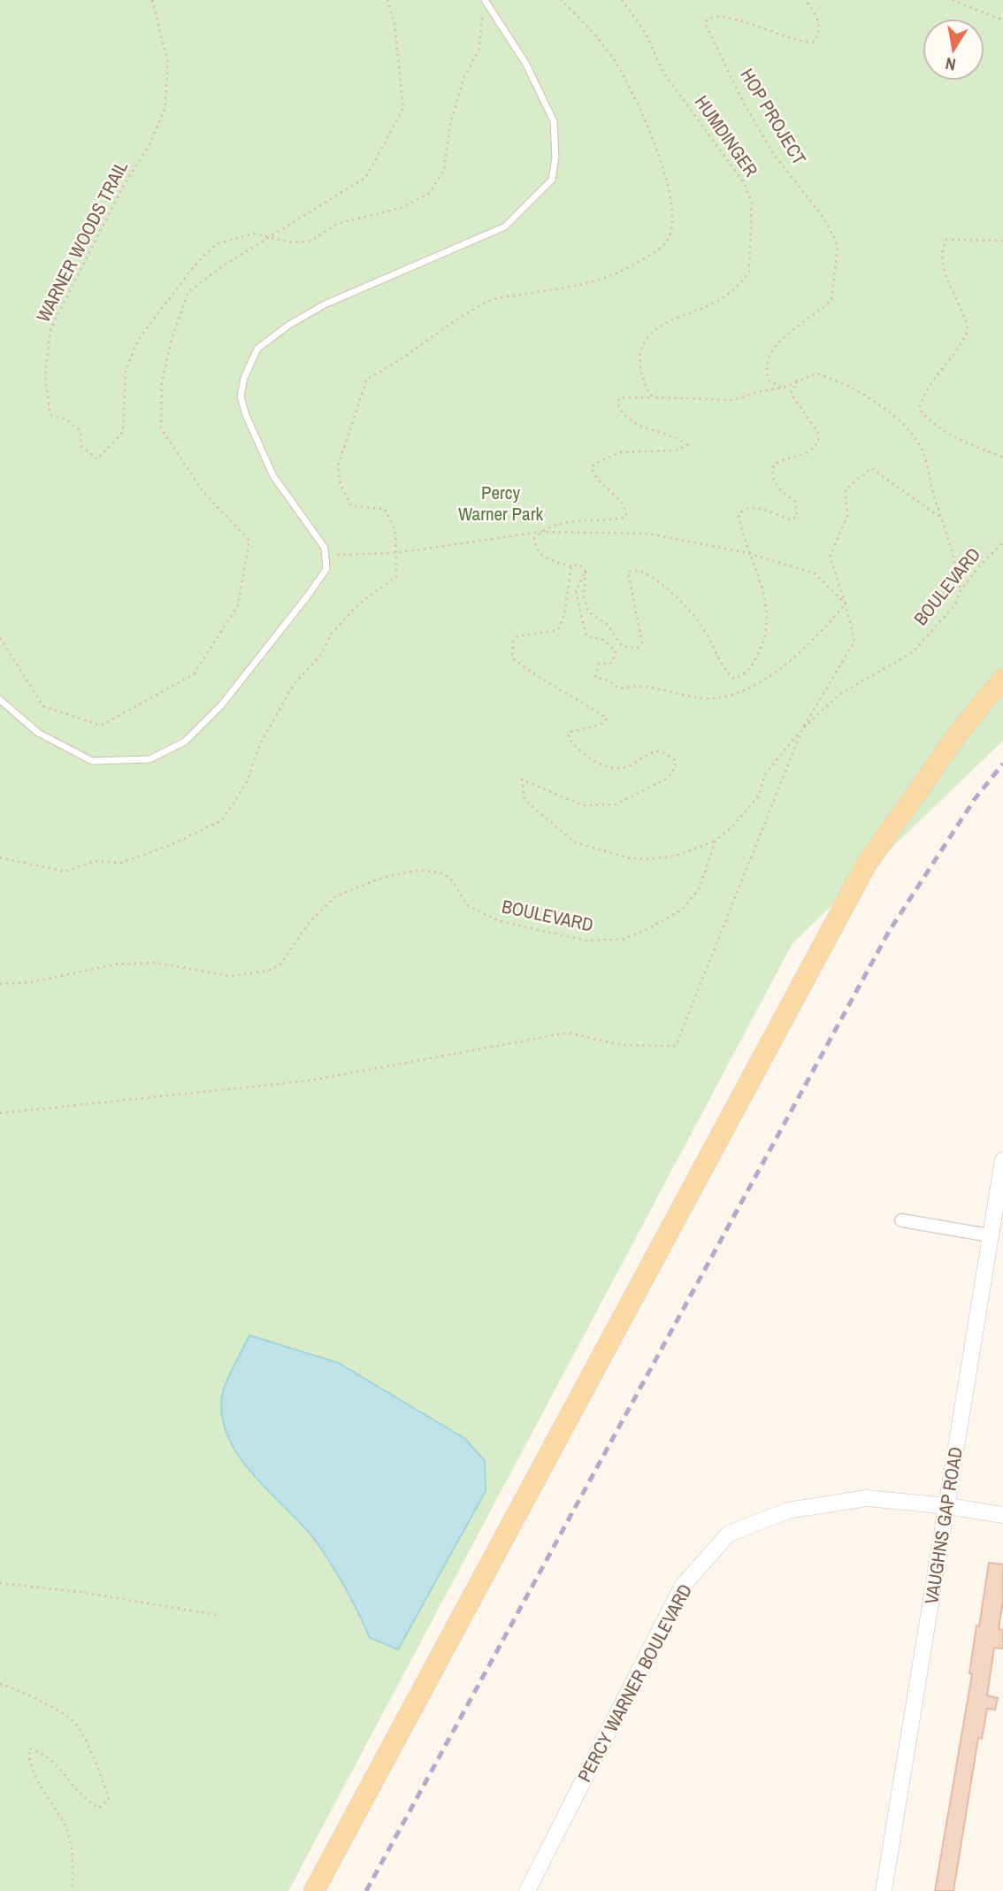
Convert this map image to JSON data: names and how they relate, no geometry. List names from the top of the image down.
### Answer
{
  "streets": {
    "street": ["VAUGHNS GAP ROAD", "PERCY WARNER BOULEVARD"],
    "path": [
      "HOP PROJECT",
      "HUMDINGER",
      "WARNER WOODS TRAIL",
      "BOULEVARD"
    ]
  },
  "crossings": [
    ["VAUGHNS GAP ROAD", "PERCY WARNER BOULEVARD"]
  ],
  "parks": ["Percy Warner Park"],
  "north": "bottom"
}
